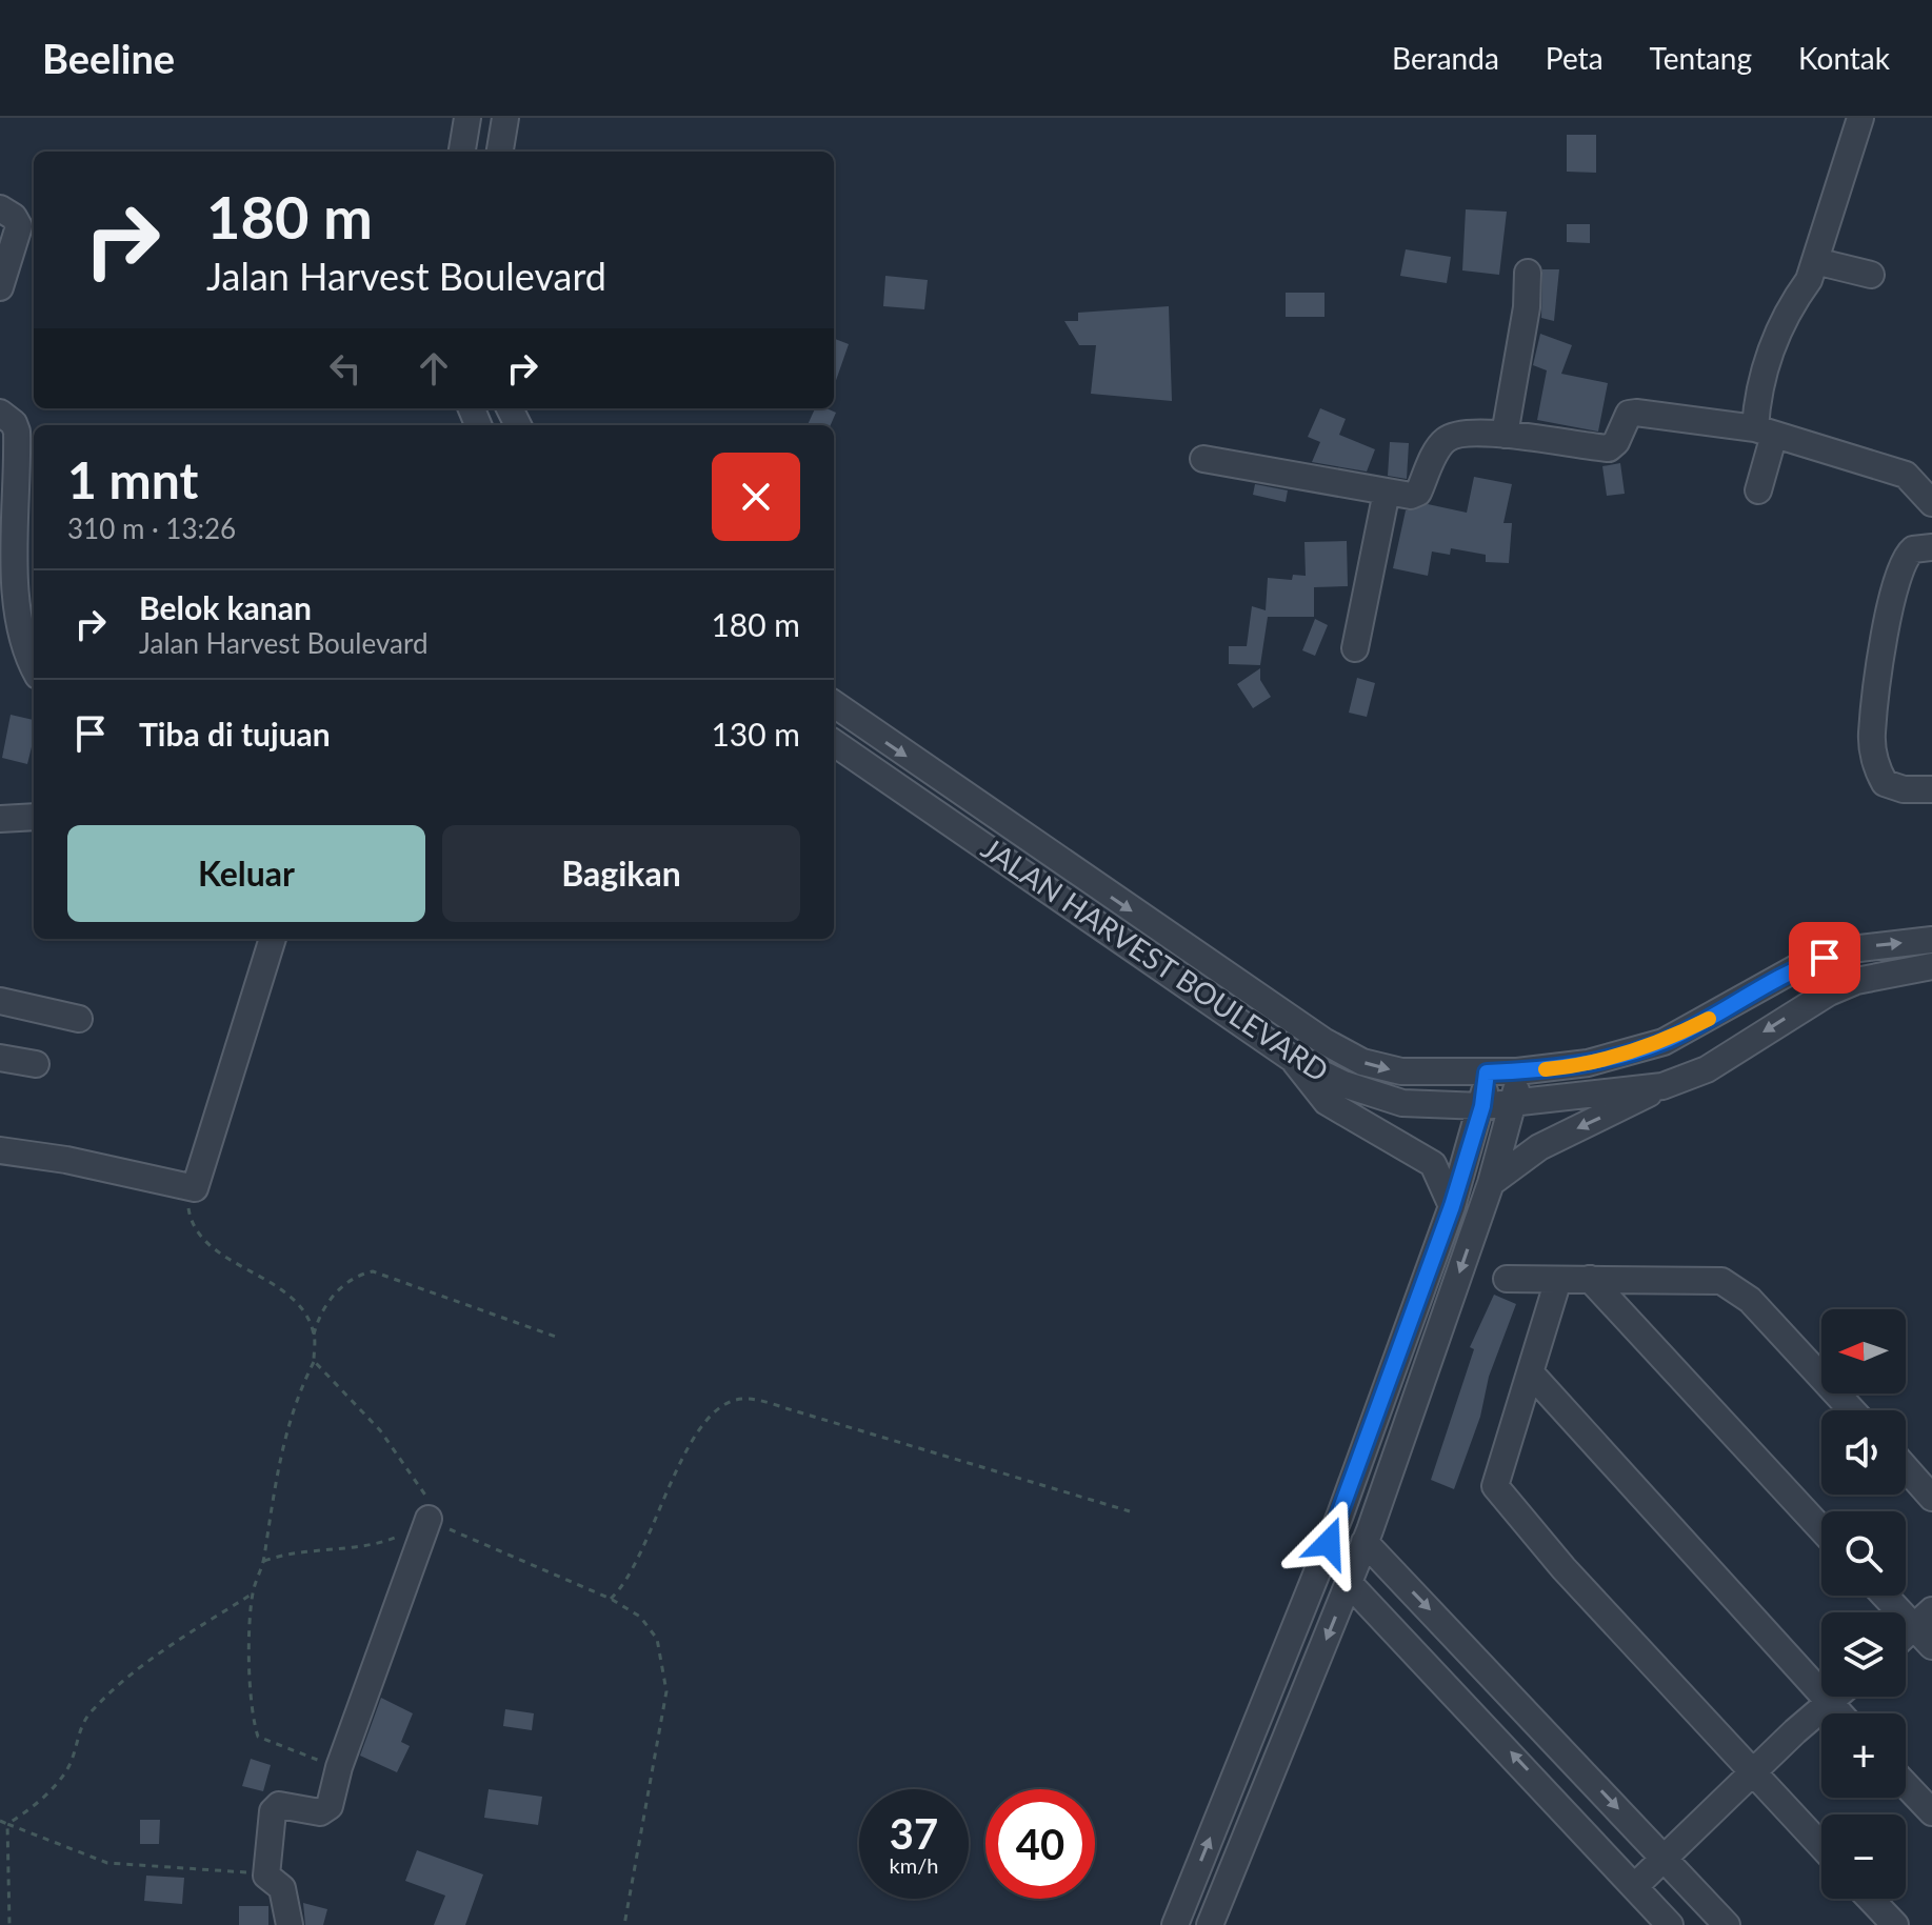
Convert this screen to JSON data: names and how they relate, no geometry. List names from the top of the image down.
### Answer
{
  "streets": {
    "street": ["JALAN HARVEST BOULEVARD"]
  },
  "north": "left",
  "page": {
    "header": "Beeline",
    "nav": [
      "Beranda",
      "Peta",
      "Tentang",
      "Kontak"
    ],
    "turn": ["180 m", "Jalan Harvest Boulevard"],
    "heading": ["1 mnt", "310 m · 13:26"],
    "list": [
      {
        "name": "Belok kanan",
        "note": "Jalan Harvest Boulevard",
        "value": "180 m"
      },
      {
        "name": "Tiba di tujuan",
        "value": "130 m"
      }
    ],
    "buttons": ["Keluar", "Bagikan"],
    "map_buttons": ["+", "−"],
    "speed": "37 km/h",
    "limit": "40"
  }
}
